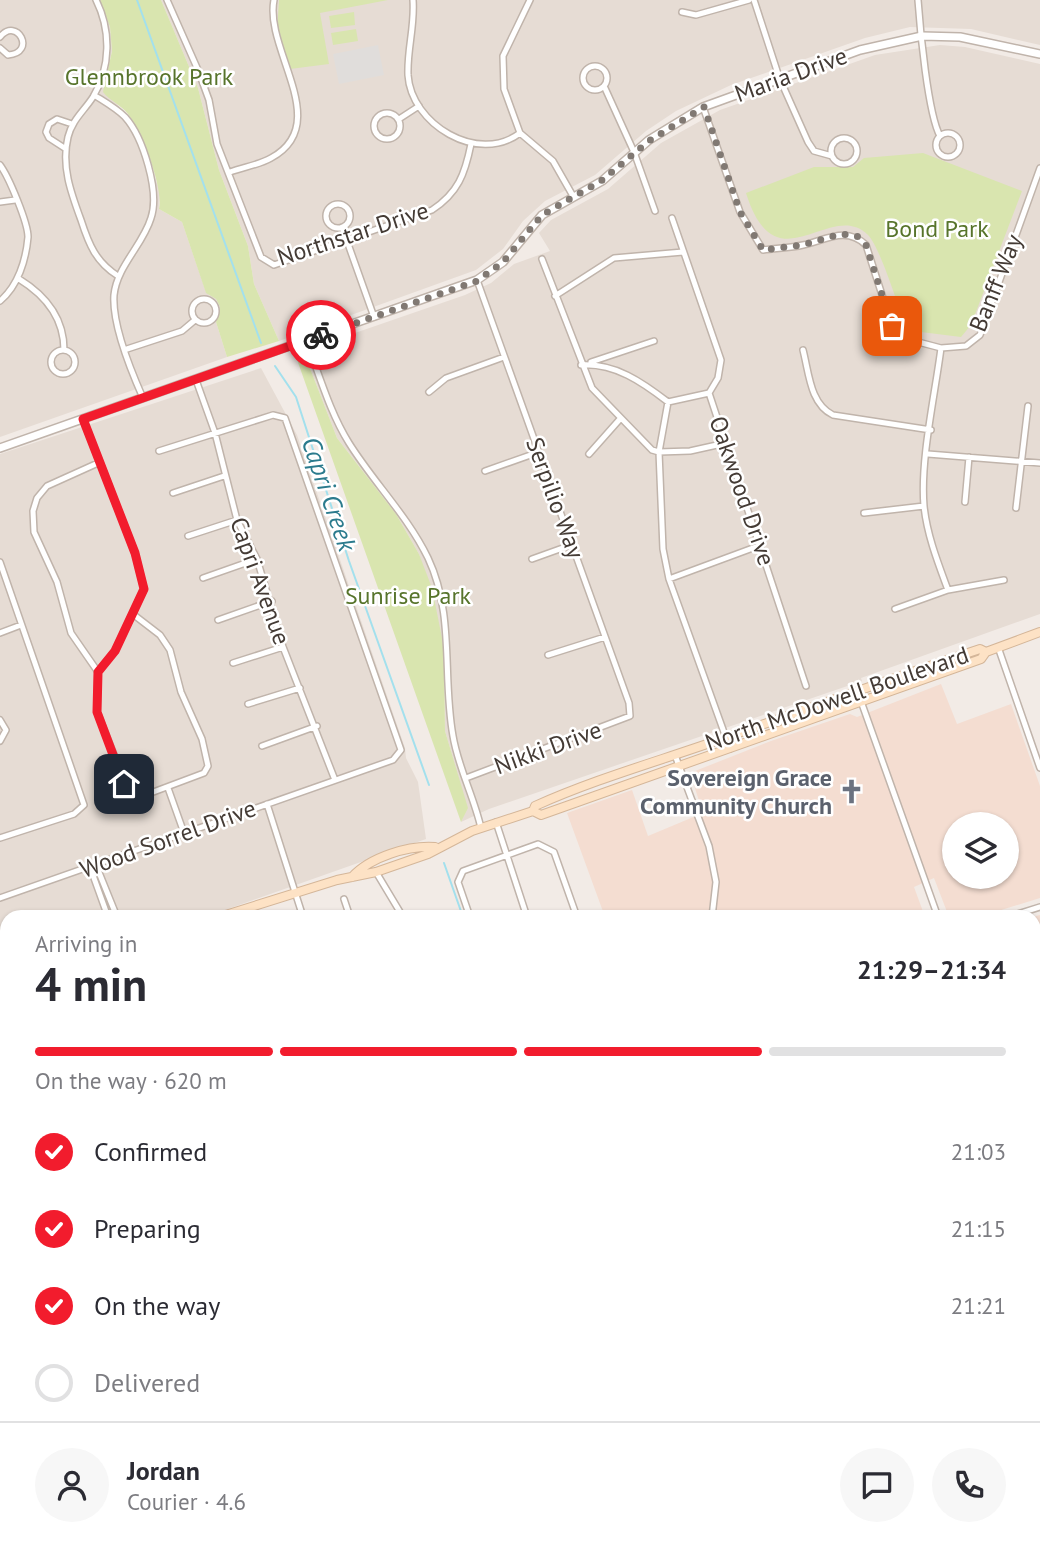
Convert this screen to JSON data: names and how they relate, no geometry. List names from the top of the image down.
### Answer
{
  "streets": {
    "main road": ["North McDowell Boulevard"],
    "street": [
      "Maria Drive",
      "Northstar Drive",
      "Banff Way",
      "Oakwood Drive",
      "Serpilio Way",
      "Capri Avenue",
      "Nikki Drive",
      "Wood Sorrel Drive"
    ]
  },
  "crossings": [
    ["Maria Drive", "Banff Way"],
    ["Maria Drive", "Serpilio Way"],
    ["Maria Drive", "Capri Avenue"],
    ["Serpilio Way", "Nikki Drive"],
    ["Capri Avenue", "Wood Sorrel Drive"]
  ],
  "water": ["Capri Creek"],
  "parks": ["Glennbrook Park", "Bond Park", "Sunrise Park"],
  "places": {
    "church": ["Sovereign Grace Community Church"]
  },
  "page": {
    "heading": ["4 min", "Arriving in", "21:29–21:34"],
    "panel": ["Jordan", "Courier · 4.6"],
    "bar": "On the way · 620 m",
    "list": [
      ["Confirmed", "21:03"],
      ["Preparing", "21:15"],
      ["On the way", "21:21"],
      "Delivered"
    ]
  }
}
